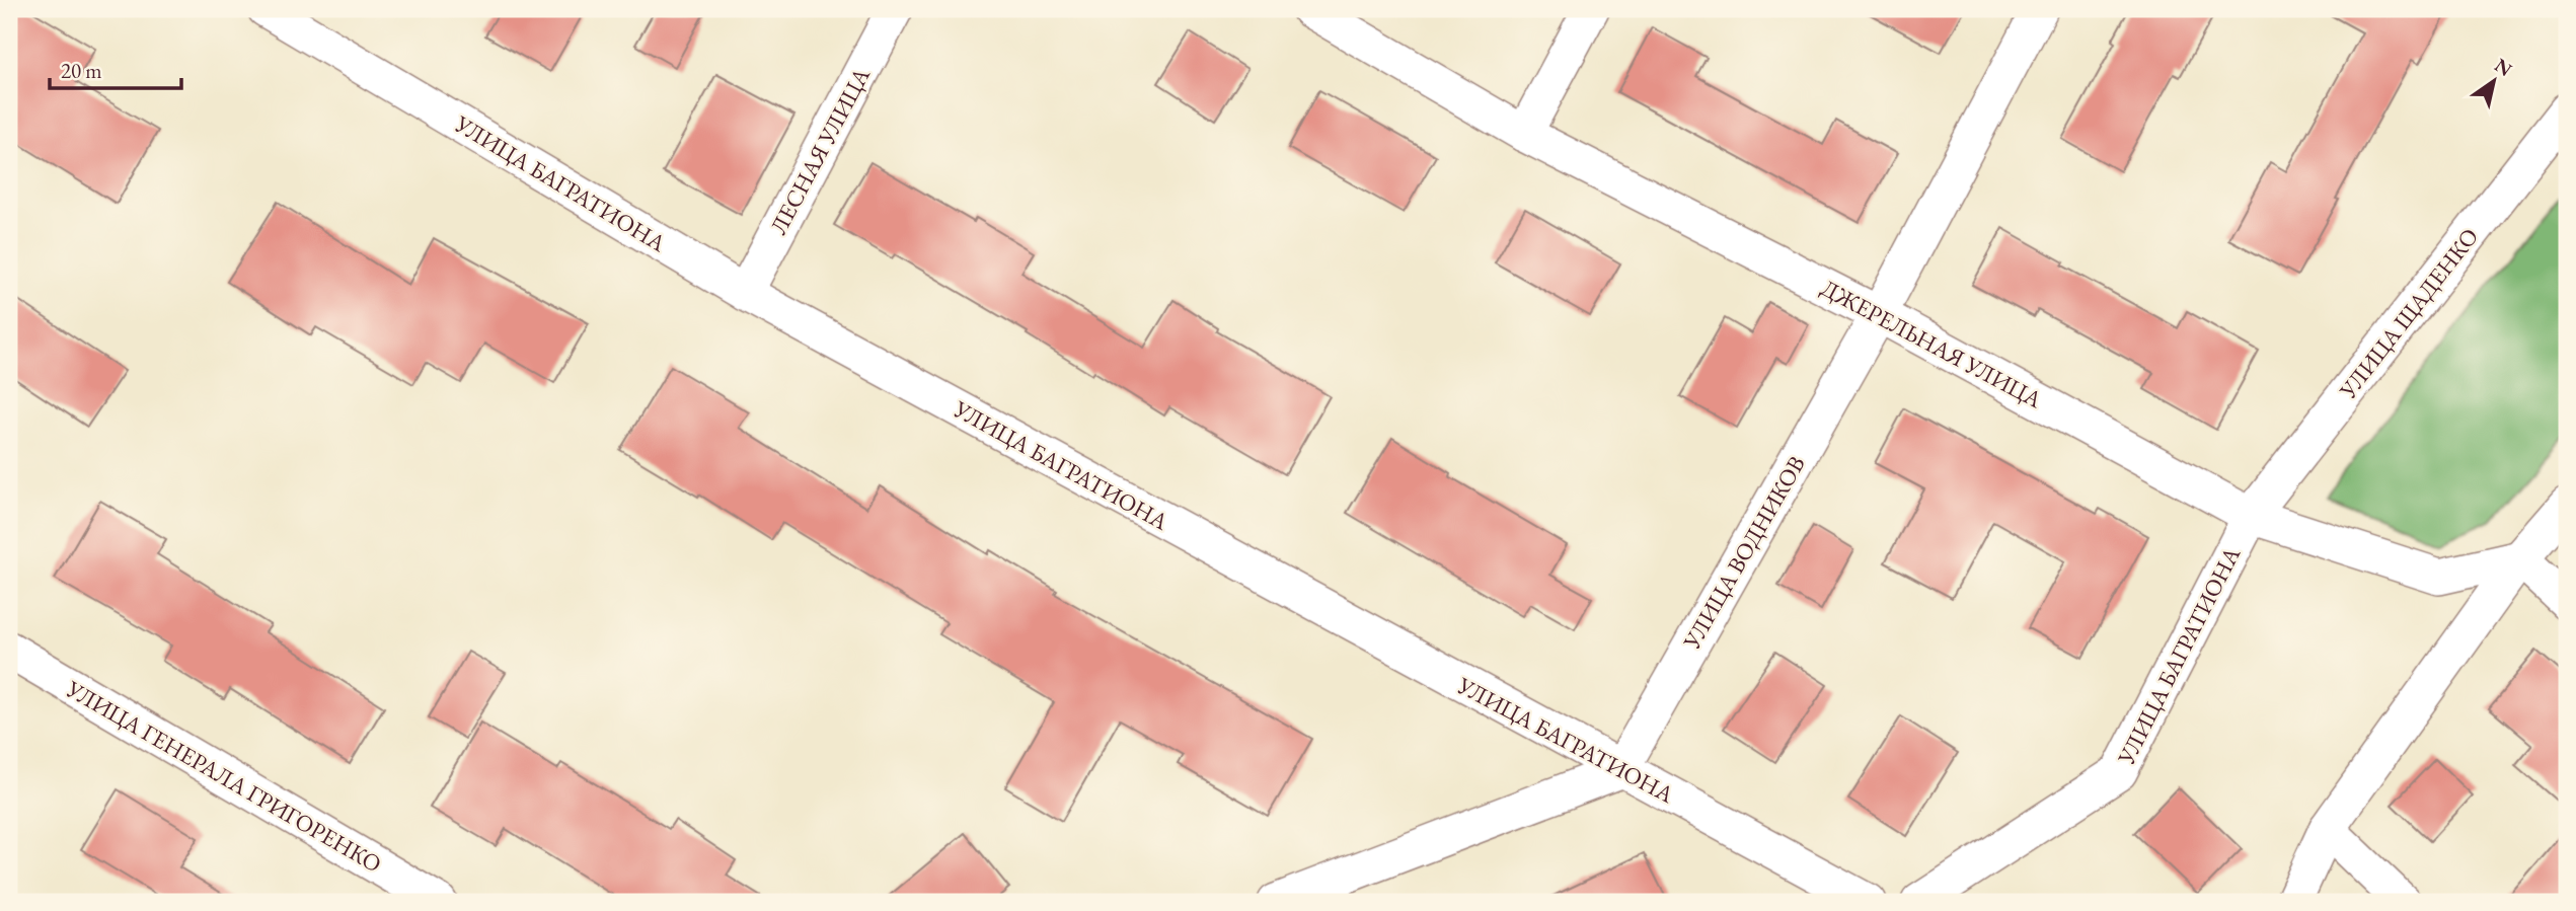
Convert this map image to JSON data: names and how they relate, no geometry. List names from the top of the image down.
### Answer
{
  "streets": {
    "street": [
      "ЛЕСНАЯ УЛИЦА",
      "УЛИЦА БАГРАТИОНА",
      "УЛИЦА ЩАДЕНКО",
      "ДЖЕРЕЛЬНАЯ УЛИЦА",
      "УЛИЦА ВОДНИКОВ",
      "УЛИЦА ГЕНЕРАЛА ГРИГОРЕНКО"
    ]
  },
  "crossings": [
    ["ЛЕСНАЯ УЛИЦА", "УЛИЦА БАГРАТИОНА"],
    ["УЛИЦА БАГРАТИОНА", "УЛИЦА ЩАДЕНКО"],
    ["УЛИЦА БАГРАТИОНА", "ДЖЕРЕЛЬНАЯ УЛИЦА"],
    ["УЛИЦА БАГРАТИОНА", "УЛИЦА ВОДНИКОВ"],
    ["УЛИЦА ЩАДЕНКО", "ДЖЕРЕЛЬНАЯ УЛИЦА"],
    ["ДЖЕРЕЛЬНАЯ УЛИЦА", "УЛИЦА ВОДНИКОВ"]
  ],
  "scale_bar": "20 m",
  "north": "top right"
}
